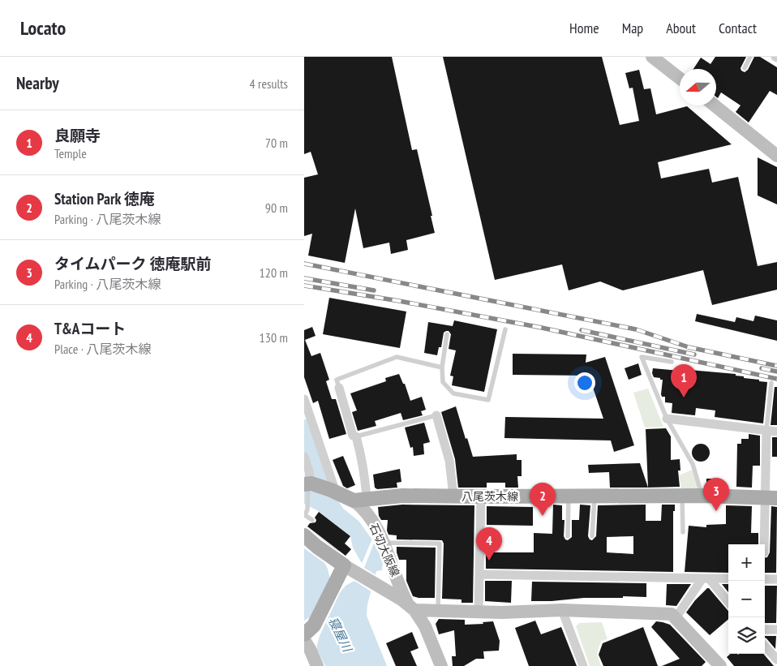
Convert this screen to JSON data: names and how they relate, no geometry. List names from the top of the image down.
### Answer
{
  "streets": {
    "main road": ["八尾茨木線"],
    "street": ["石切大阪線"]
  },
  "crossings": [
    ["八尾茨木線", "石切大阪線"]
  ],
  "water": ["寝屋川"],
  "north": "left",
  "page": {
    "header": "Locato",
    "nav": [
      "Home",
      "Map",
      "About",
      "Contact"
    ],
    "heading": ["Nearby", "4 results"],
    "list": [
      {
        "mark": "1",
        "name": "良願寺",
        "note": "Temple",
        "value": "70 m"
      },
      {
        "mark": "2",
        "name": "Station Park 徳庵",
        "note": "Parking · 八尾茨木線",
        "value": "90 m"
      },
      {
        "mark": "3",
        "name": "タイムパーク 徳庵駅前",
        "note": "Parking · 八尾茨木線",
        "value": "120 m"
      },
      {
        "mark": "4",
        "name": "T&Aコート",
        "note": "Place · 八尾茨木線",
        "value": "130 m"
      }
    ],
    "pins": [
      "1",
      "3",
      "2",
      "4"
    ],
    "map_buttons": ["+", "−"]
  }
}
